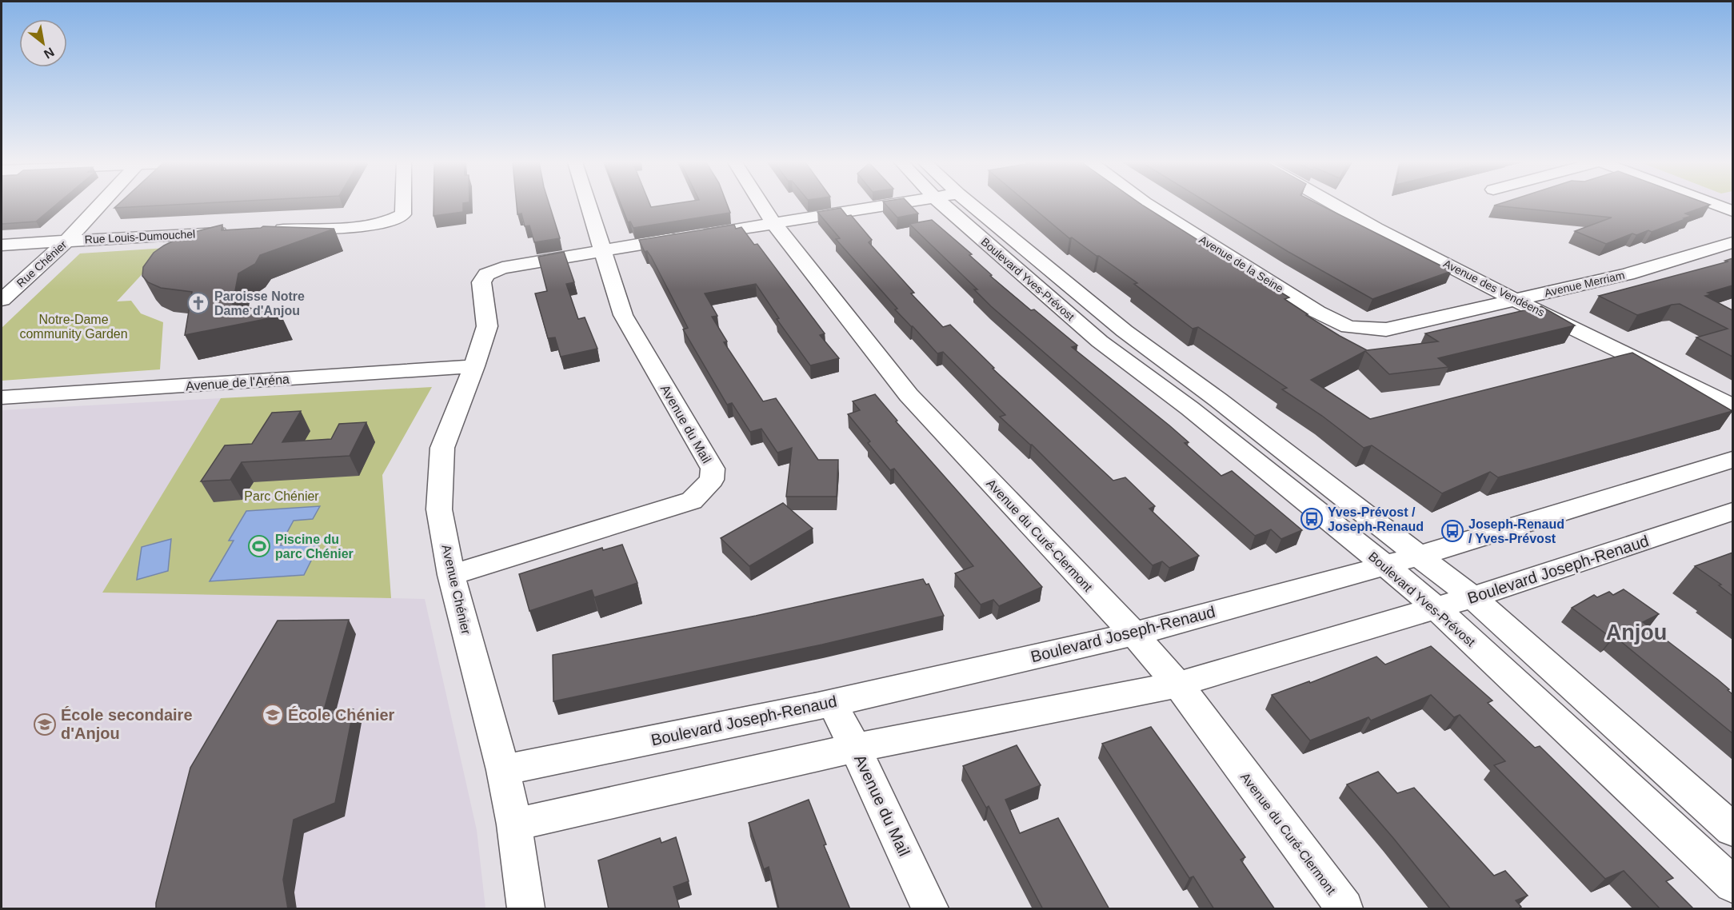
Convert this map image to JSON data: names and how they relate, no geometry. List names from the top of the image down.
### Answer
{
  "streets": {
    "street": [
      "Rue Louis-Dumouchel",
      "Rue Chénier",
      "Avenue de la Seine",
      "Boulevard Yves-Prévost",
      "Avenue Merriam",
      "Avenue des Vendéens",
      "Avenue de l'Aréna",
      "Avenue du Mail",
      "Avenue du Curé-Clermont",
      "Boulevard Joseph-Renaud",
      "Avenue Chénier"
    ]
  },
  "crossings": [
    ["Rue Louis-Dumouchel", "Rue Chénier"],
    ["Avenue de la Seine", "Avenue Merriam"],
    ["Boulevard Yves-Prévost", "Boulevard Joseph-Renaud"],
    ["Avenue Merriam", "Avenue des Vendéens"],
    ["Avenue de l'Aréna", "Avenue Chénier"],
    ["Avenue du Mail", "Boulevard Joseph-Renaud"],
    ["Avenue du Mail", "Avenue Chénier"],
    ["Avenue du Curé-Clermont", "Boulevard Joseph-Renaud"],
    ["Boulevard Joseph-Renaud", "Avenue Chénier"]
  ],
  "districts": ["Anjou"],
  "parks": ["Notre-Dame community Garden", "Parc Chénier"],
  "places": {
    "church": ["Paroisse Notre Dame d'Anjou"],
    "bus stop": ["Yves-Prévost / Joseph-Renaud", "Joseph-Renaud / Yves-Prévost"],
    "sports": ["Piscine du parc Chénier"],
    "school or university": ["École Chénier", "École secondaire d'Anjou"]
  },
  "north": "bottom right"
}
